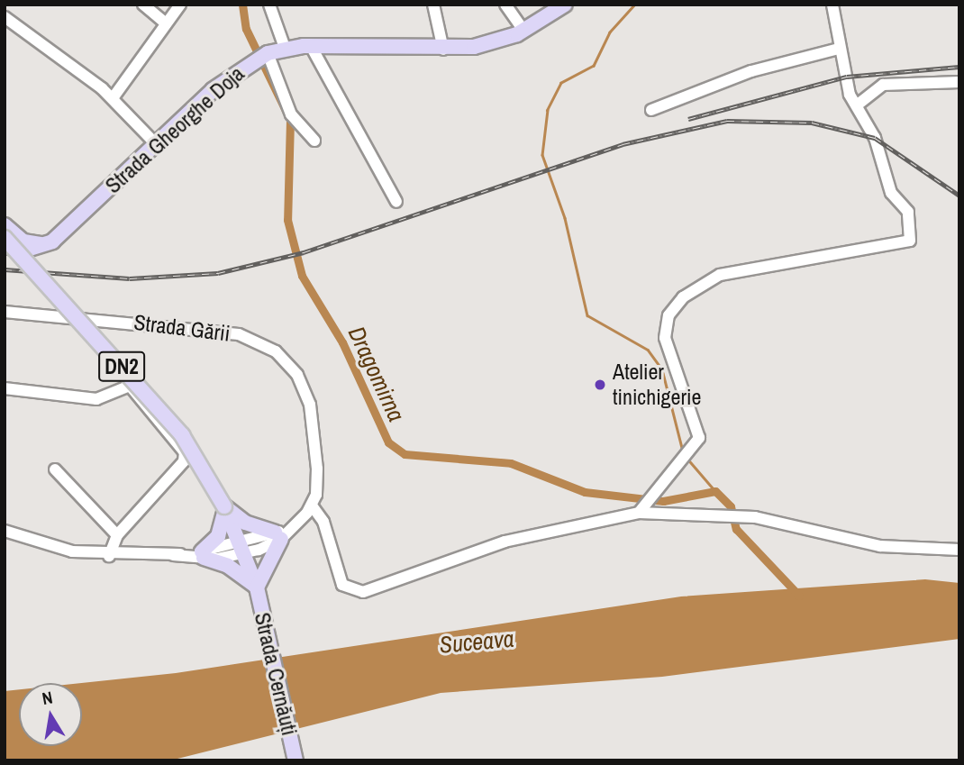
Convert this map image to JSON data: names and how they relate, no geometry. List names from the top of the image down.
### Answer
{
  "streets": {
    "main road": ["Strada Gheorghe Doja", "DN2", "Strada Cernăuți"],
    "street": ["Strada Gării"]
  },
  "crossings": [
    ["DN2", "Strada Cernăuți"]
  ],
  "water": ["Dragomirna", "Suceava"],
  "places": ["Atelier tinichigerie"],
  "north": "top"
}
